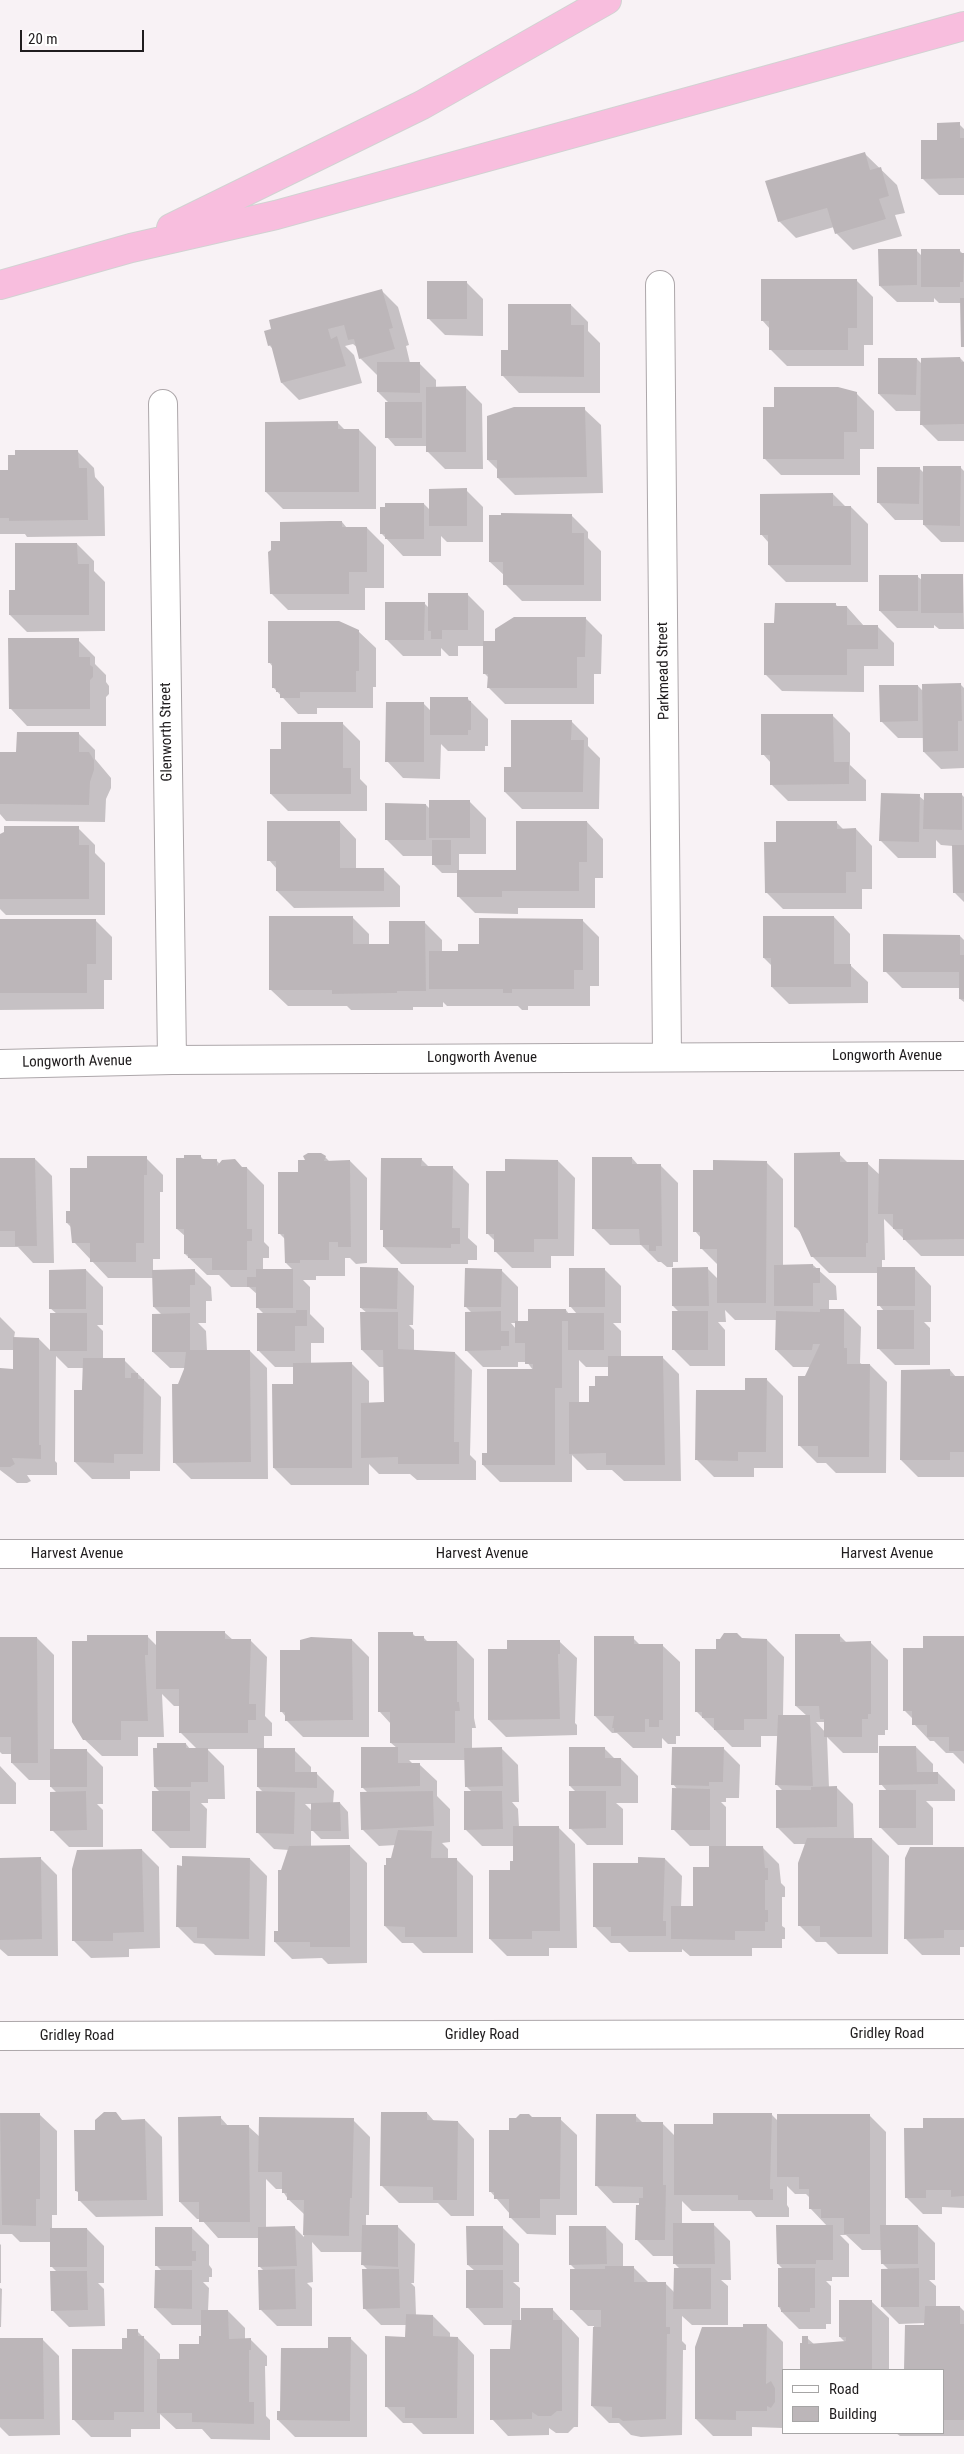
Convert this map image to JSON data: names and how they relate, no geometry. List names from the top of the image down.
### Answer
{
  "streets": {
    "street": [
      "Parkmead Street",
      "Glenworth Street",
      "Longworth Avenue",
      "Harvest Avenue",
      "Gridley Road"
    ]
  },
  "crossings": [
    ["Parkmead Street", "Longworth Avenue"],
    ["Glenworth Street", "Longworth Avenue"]
  ],
  "legend": ["Road", "Building"],
  "scale_bar": "20 m"
}
